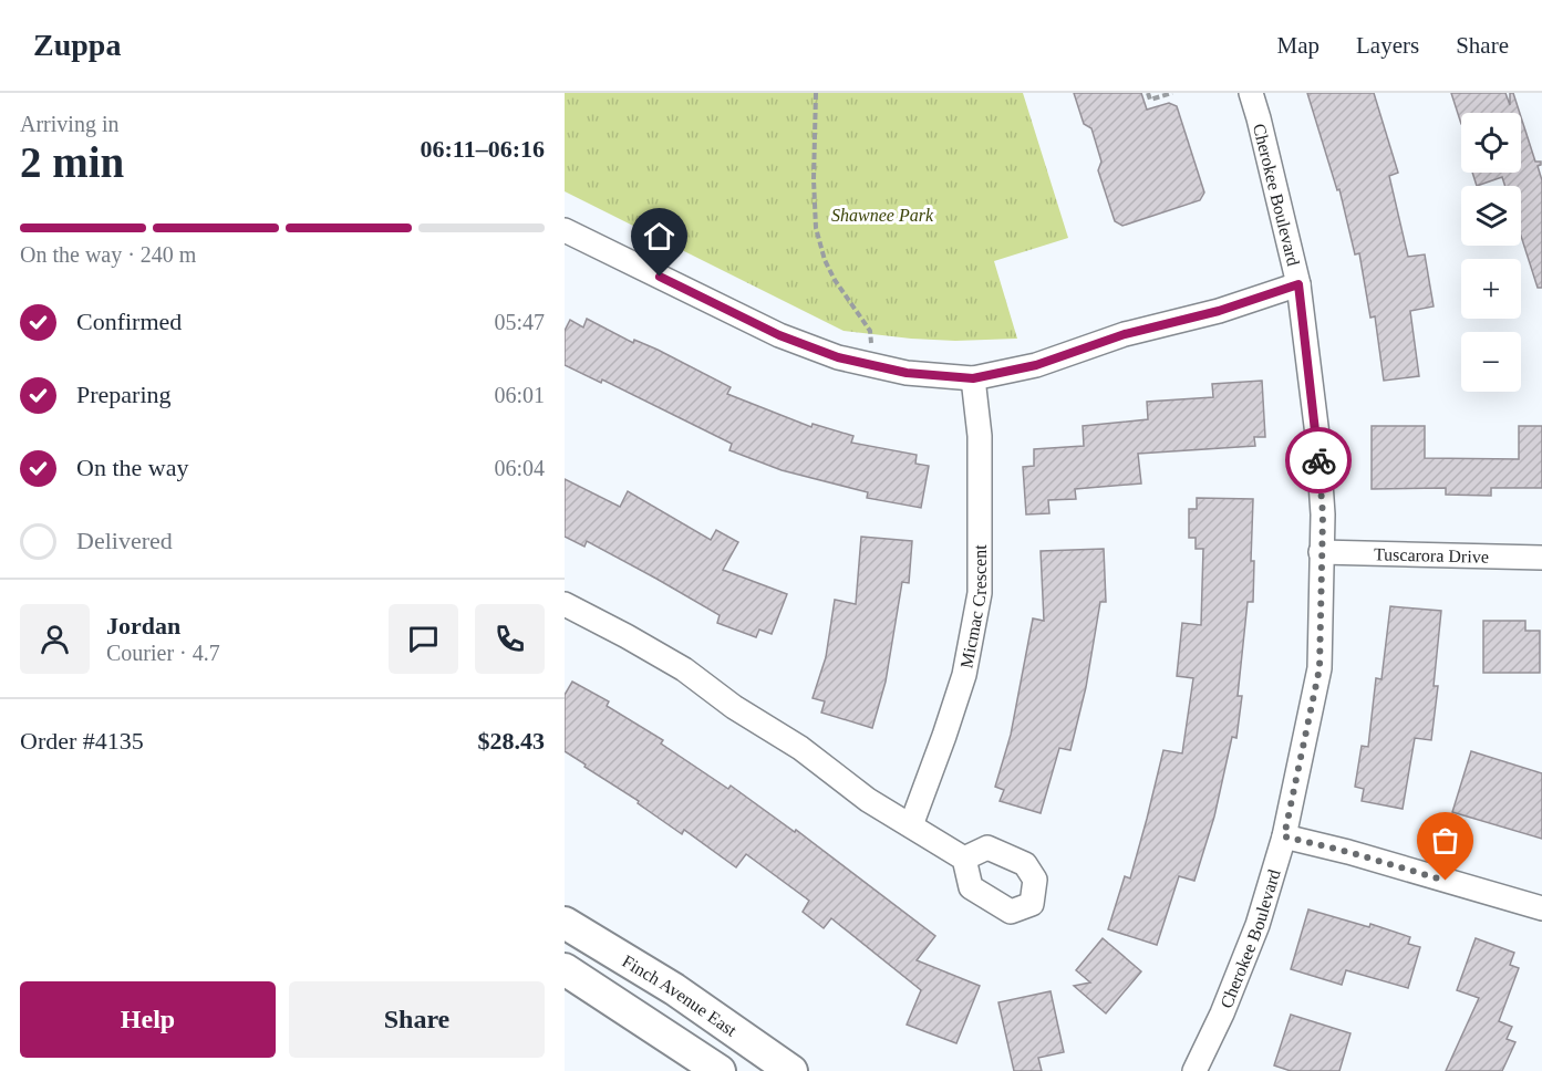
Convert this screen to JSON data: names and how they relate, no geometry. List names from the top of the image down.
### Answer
{
  "streets": {
    "main road": ["Finch Avenue East"],
    "street": ["Cherokee Boulevard", "Tuscarora Drive", "Micmac Crescent"]
  },
  "crossings": [
    ["Cherokee Boulevard", "Tuscarora Drive"]
  ],
  "parks": ["Shawnee Park"],
  "page": {
    "header": "Zuppa",
    "nav": ["Map", "Layers", "Share"],
    "heading": ["2 min", "Arriving in", "06:11–06:16"],
    "panel": [
      "Jordan",
      "Courier · 4.7",
      "Order #4135",
      "$28.43"
    ],
    "map_buttons": ["+", "−"],
    "bar": "On the way · 240 m",
    "list": [
      ["Confirmed", "05:47"],
      ["Preparing", "06:01"],
      ["On the way", "06:04"],
      "Delivered"
    ],
    "buttons": ["Help", "Share"]
  }
}
